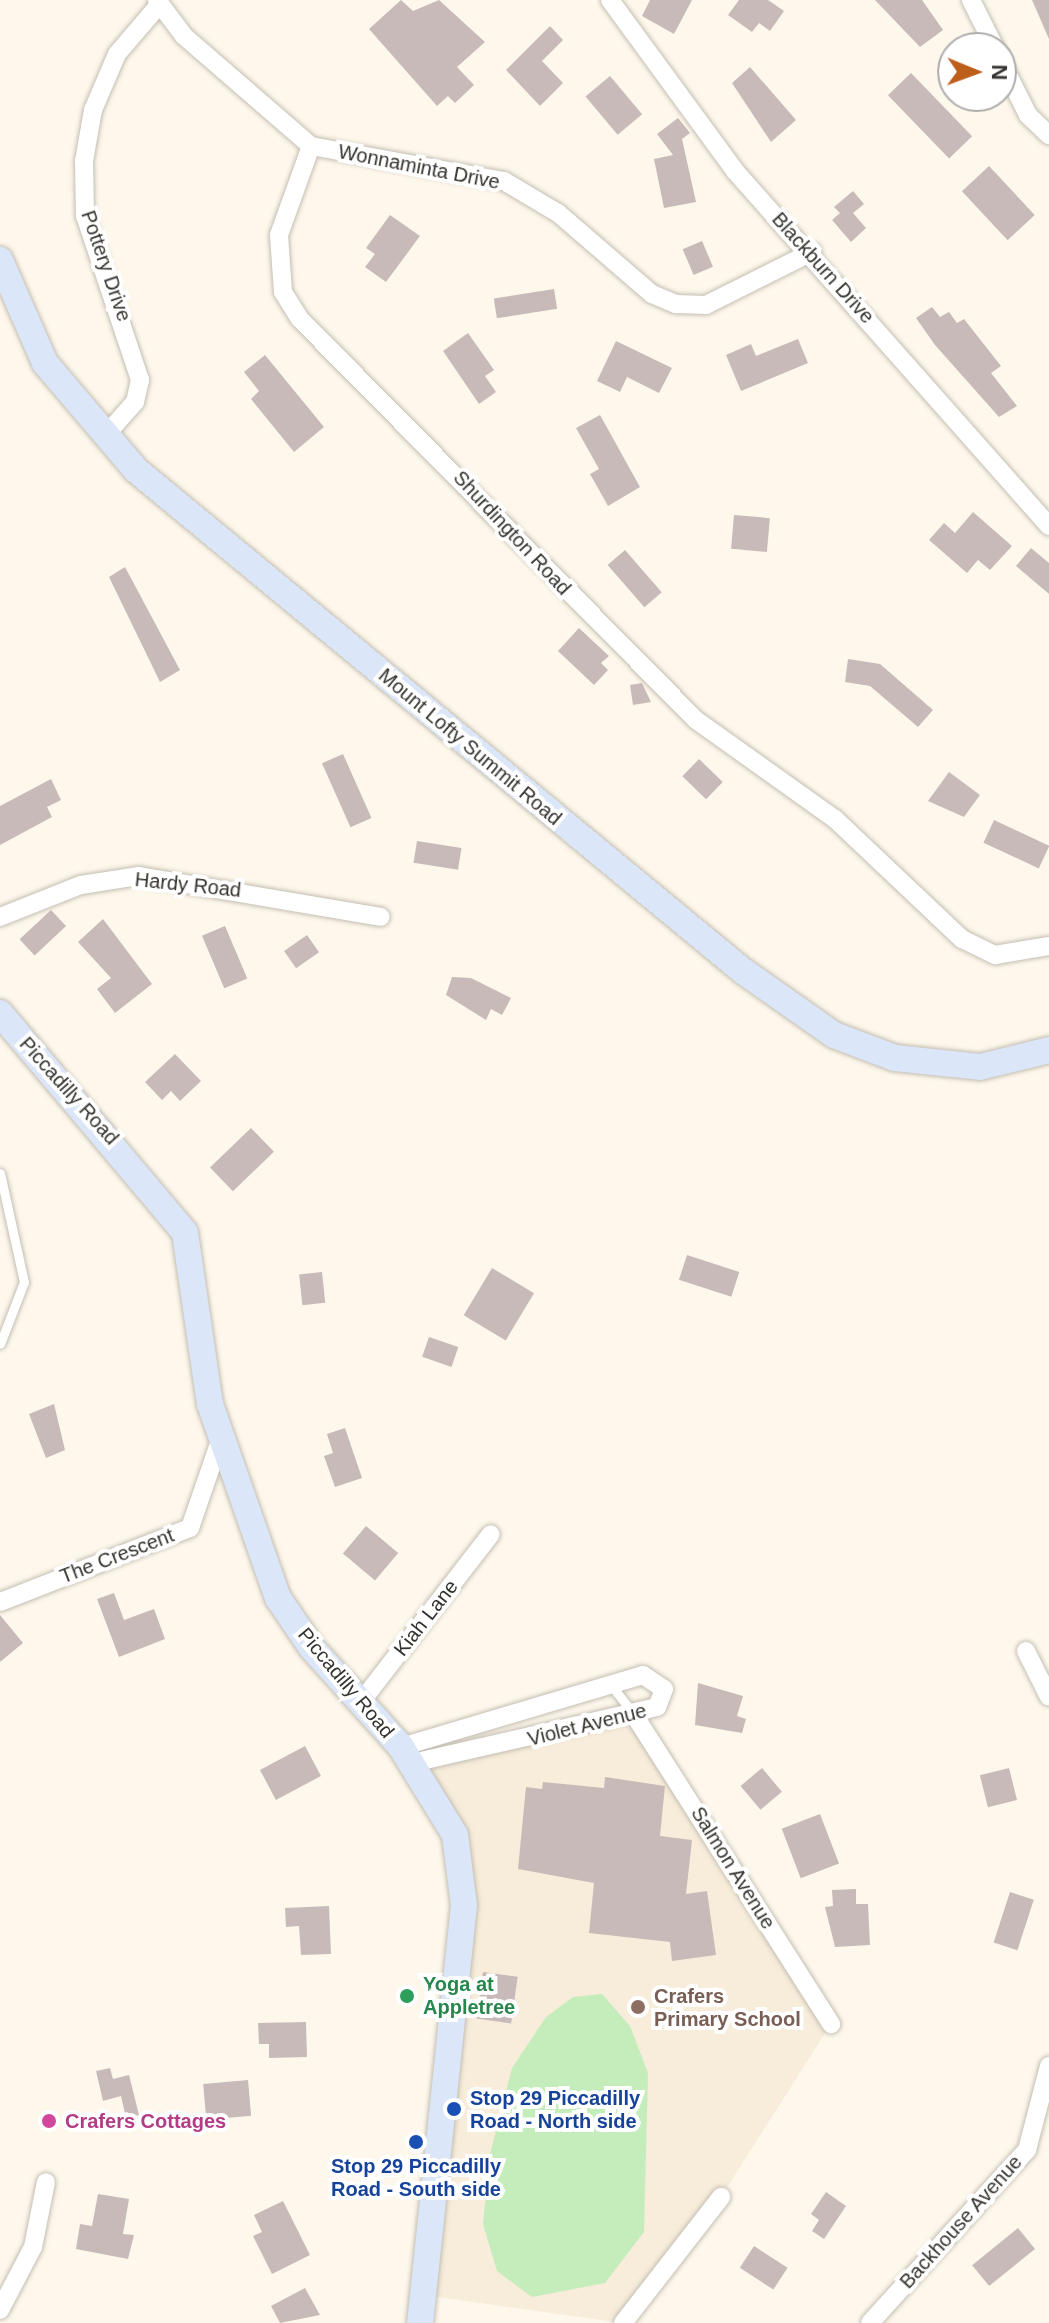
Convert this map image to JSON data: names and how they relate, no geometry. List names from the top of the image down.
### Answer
{
  "streets": {
    "main road": ["Mount Lofty Summit Road", "Piccadilly Road"],
    "street": [
      "Wonnaminta Drive",
      "Pottery Drive",
      "Blackburn Drive",
      "Shurdington Road",
      "Hardy Road",
      "The Crescent",
      "Kiah Lane",
      "Violet Avenue",
      "Salmon Avenue",
      "Backhouse Avenue"
    ]
  },
  "crossings": [
    ["Wonnaminta Drive", "Blackburn Drive"],
    ["Wonnaminta Drive", "Shurdington Road"],
    ["Pottery Drive", "Mount Lofty Summit Road"],
    ["Piccadilly Road", "The Crescent"],
    ["Piccadilly Road", "Kiah Lane"],
    ["Piccadilly Road", "Violet Avenue"],
    ["Violet Avenue", "Salmon Avenue"]
  ],
  "places": [
    "Yoga at Appletree",
    "Crafers Primary School",
    "Stop 29 Piccadilly Road - North side",
    "Crafers Cottages",
    "Stop 29 Piccadilly Road - South side"
  ],
  "north": "right"
}
